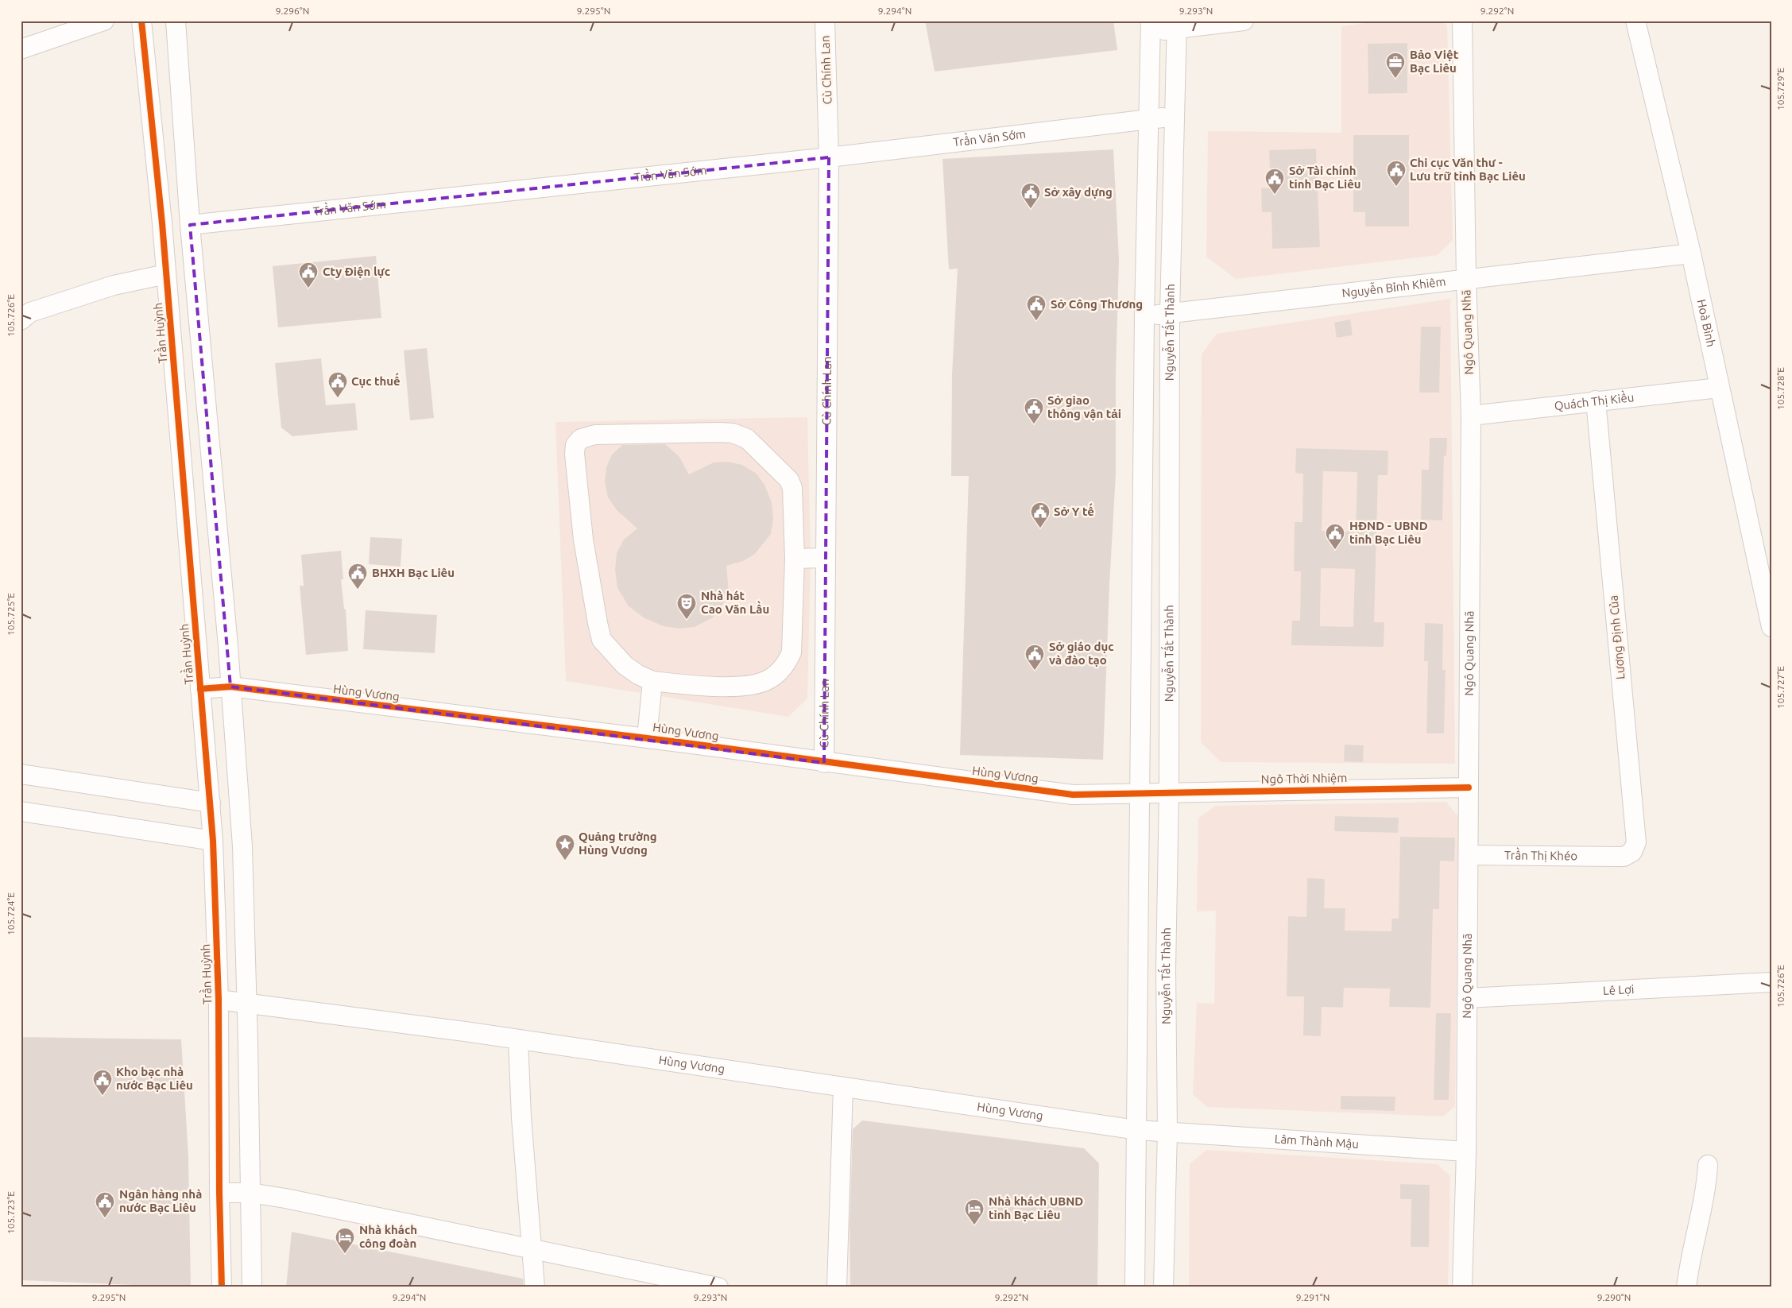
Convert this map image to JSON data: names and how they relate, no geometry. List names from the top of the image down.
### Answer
{
  "streets": {
    "street": [
      "Cù Chính Lan",
      "Trần Văn Sớm",
      "Nguyễn Bỉnh Khiêm",
      "Hoà Bình",
      "Nguyễn Tất Thành",
      "Ngô Quang Nhã",
      "Trần Huỳnh",
      "Quách Thị Kiều",
      "Lương Định Của",
      "Hùng Vương",
      "Ngô Thời Nhiệm",
      "Trần Thị Khéo",
      "Lê Lợi",
      "Lâm Thành Mậu"
    ]
  },
  "crossings": [
    ["Cù Chính Lan", "Trần Văn Sớm"],
    ["Cù Chính Lan", "Hùng Vương"],
    ["Trần Văn Sớm", "Nguyễn Tất Thành"],
    ["Nguyễn Bỉnh Khiêm", "Hoà Bình"],
    ["Nguyễn Bỉnh Khiêm", "Nguyễn Tất Thành"],
    ["Nguyễn Bỉnh Khiêm", "Ngô Quang Nhã"],
    ["Hoà Bình", "Quách Thị Kiều"],
    ["Nguyễn Tất Thành", "Hùng Vương"],
    ["Nguyễn Tất Thành", "Ngô Thời Nhiệm"],
    ["Nguyễn Tất Thành", "Lâm Thành Mậu"],
    ["Ngô Quang Nhã", "Quách Thị Kiều"],
    ["Ngô Quang Nhã", "Ngô Thời Nhiệm"],
    ["Ngô Quang Nhã", "Trần Thị Khéo"],
    ["Ngô Quang Nhã", "Lê Lợi"],
    ["Ngô Quang Nhã", "Lâm Thành Mậu"],
    ["Trần Huỳnh", "Hùng Vương"],
    ["Quách Thị Kiều", "Lương Định Của"],
    ["Lương Định Của", "Trần Thị Khéo"],
    ["Hùng Vương", "Ngô Thời Nhiệm"],
    ["Hùng Vương", "Lâm Thành Mậu"]
  ],
  "places": {
    "office": ["Bảo Việt Bạc Liêu"],
    "public building": [
      "Chi cục Văn thư - Lưu trữ tỉnh Bạc Liêu",
      "Sở Tài chính tỉnh Bạc Liêu",
      "Sở xây dựng",
      "Cty Điện lực",
      "Sở Công Thương",
      "Cục thuế",
      "Sở giao thông vận tải",
      "Sở Y tế",
      "HĐND - UBND tỉnh Bạc Liêu",
      "BHXH Bạc Liêu",
      "Sở giáo dục và đào tạo",
      "Kho bạc nhà nước Bạc Liêu",
      "Ngân hàng nhà nước Bạc Liêu"
    ],
    "theatre": ["Nhà hát Cao Văn Lầu"],
    "place": ["Quảng trường Hùng Vương"],
    "hotel": ["Nhà khách UBND tỉnh Bạc Liêu", "Nhà khách công đoàn"]
  },
  "coordinates": [
    "9.296°N",
    "9.295°N",
    "9.294°N",
    "9.293°N",
    "9.292°N",
    "105.729°E",
    "105.726°E",
    "105.728°E",
    "105.725°E",
    "105.727°E",
    "105.724°E",
    "105.723°E",
    "9.291°N",
    "9.290°N"
  ]
}
